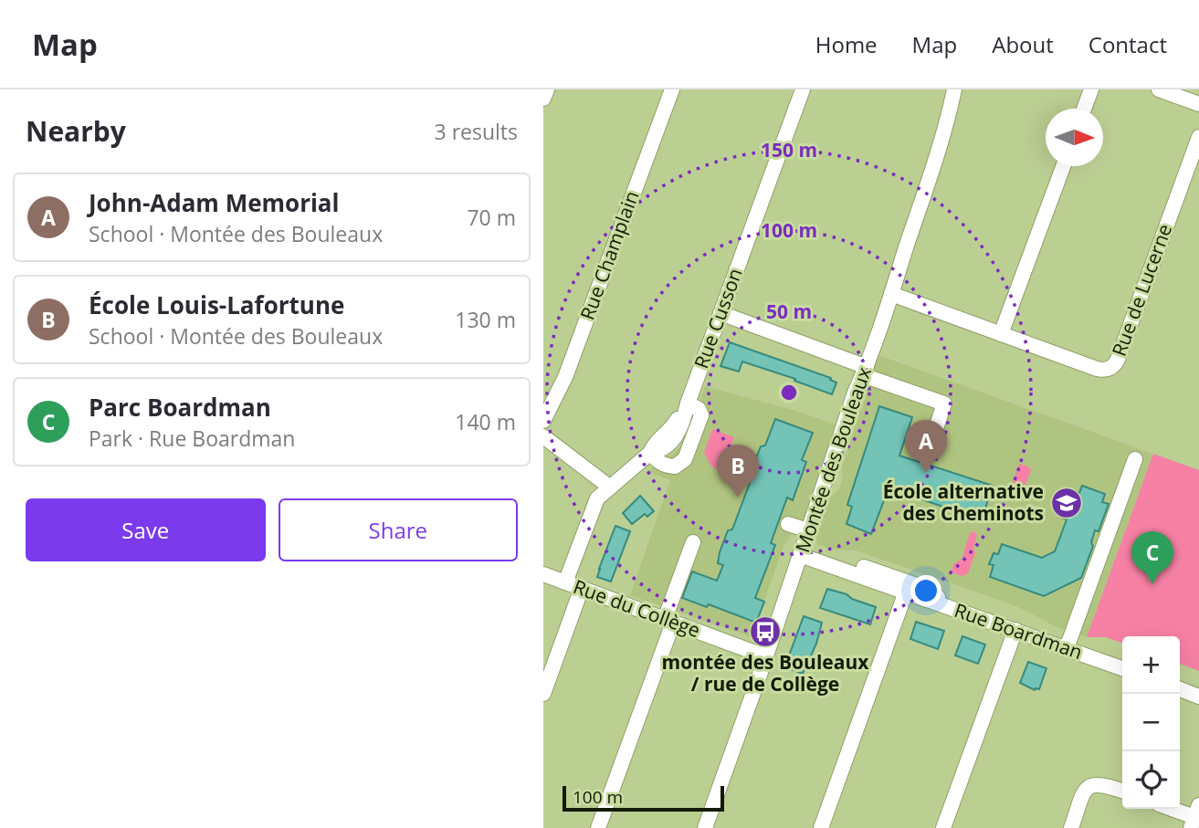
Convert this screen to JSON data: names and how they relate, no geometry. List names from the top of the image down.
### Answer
{
  "streets": {
    "street": [
      "Rue Champlain",
      "Rue de Lucerne",
      "Rue Cusson",
      "Montée des Bouleaux",
      "Rue du Collège",
      "Rue Boardman"
    ]
  },
  "crossings": [
    ["Rue de Lucerne", "Montée des Bouleaux"],
    ["Rue Cusson", "Rue du Collège"],
    ["Montée des Bouleaux", "Rue du Collège"],
    ["Montée des Bouleaux", "Rue Boardman"]
  ],
  "places": {
    "school or university": ["École alternative des Cheminots"],
    "bus stop": ["montée des Bouleaux / rue de Collège"]
  },
  "scale_bar": "100 m",
  "north": "right",
  "page": {
    "header": "Map",
    "nav": [
      "Home",
      "Map",
      "About",
      "Contact"
    ],
    "heading": ["Nearby", "3 results"],
    "list": [
      {
        "mark": "A",
        "name": "John-Adam Memorial",
        "note": "School · Montée des Bouleaux",
        "value": "70 m"
      },
      {
        "mark": "B",
        "name": "École Louis-Lafortune",
        "note": "School · Montée des Bouleaux",
        "value": "130 m"
      },
      {
        "mark": "C",
        "name": "Parc Boardman",
        "note": "Park · Rue Boardman",
        "value": "140 m"
      }
    ],
    "pins": ["A", "B", "C"],
    "buttons": ["Save", "Share"],
    "map_buttons": ["+", "−"],
    "scale": "100 m"
  },
  "rings": ["150 m", "100 m", "50 m"]
}
